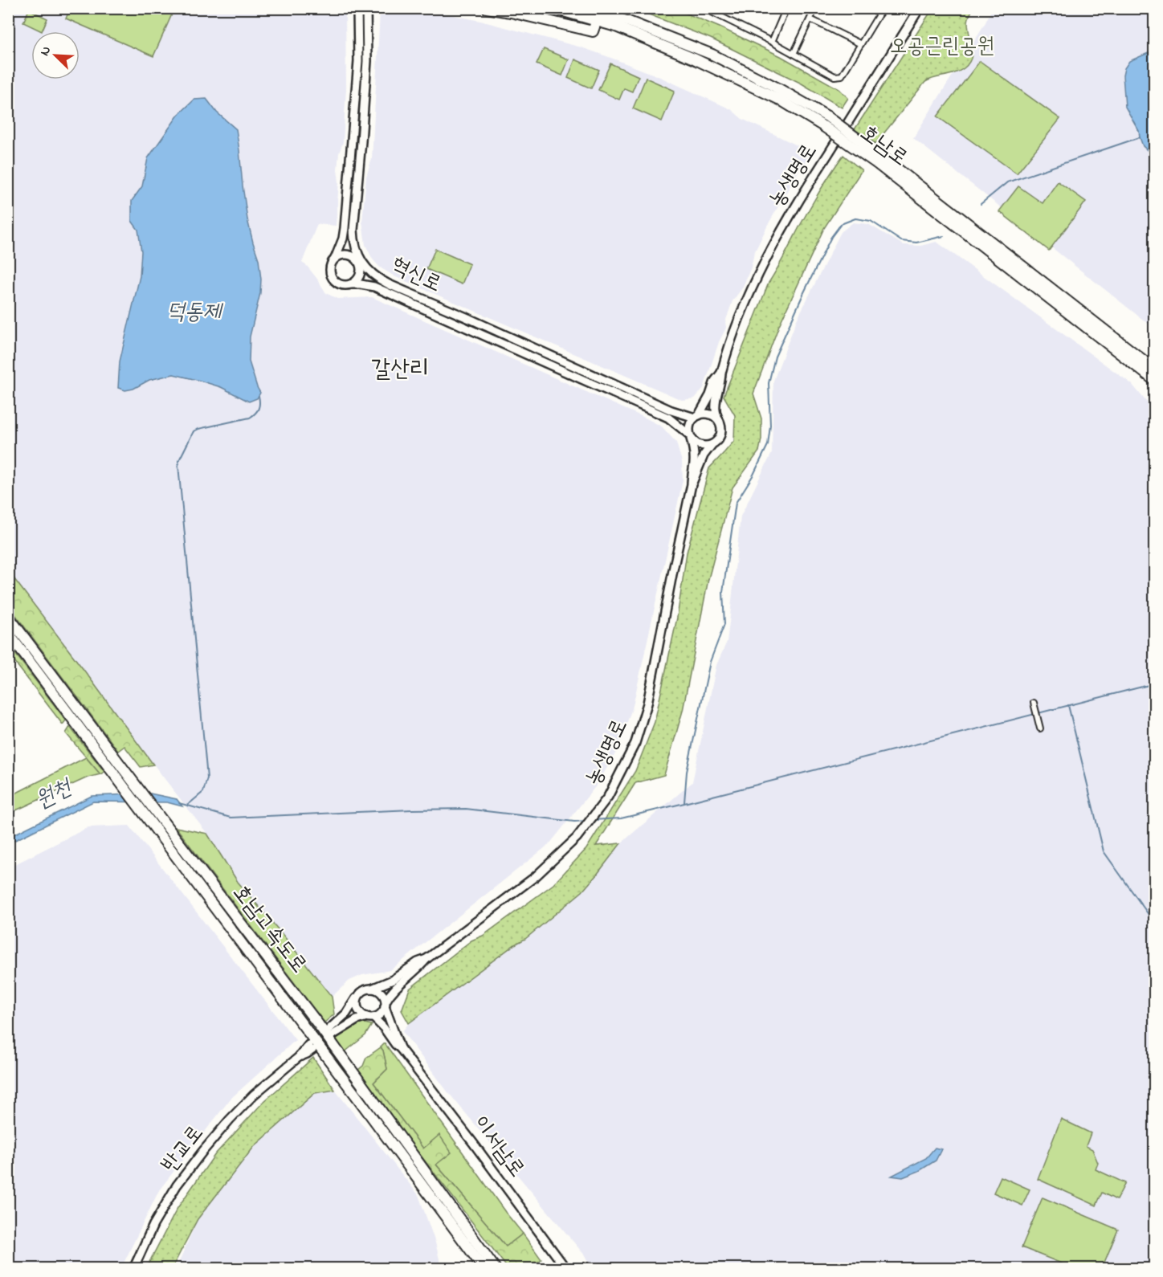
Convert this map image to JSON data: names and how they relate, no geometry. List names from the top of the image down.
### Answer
{
  "streets": {
    "highway": ["호남로", "호남고속도로"],
    "main road": [
      "농생명로",
      "혁신로",
      "이서남로",
      "반교로"
    ]
  },
  "crossings": [
    ["농생명로", "혁신로"],
    ["농생명로", "이서남로"]
  ],
  "districts": ["갈산리"],
  "water": ["덕동제", "원천"],
  "parks": ["오공근린공원"],
  "north": "top left"
}
